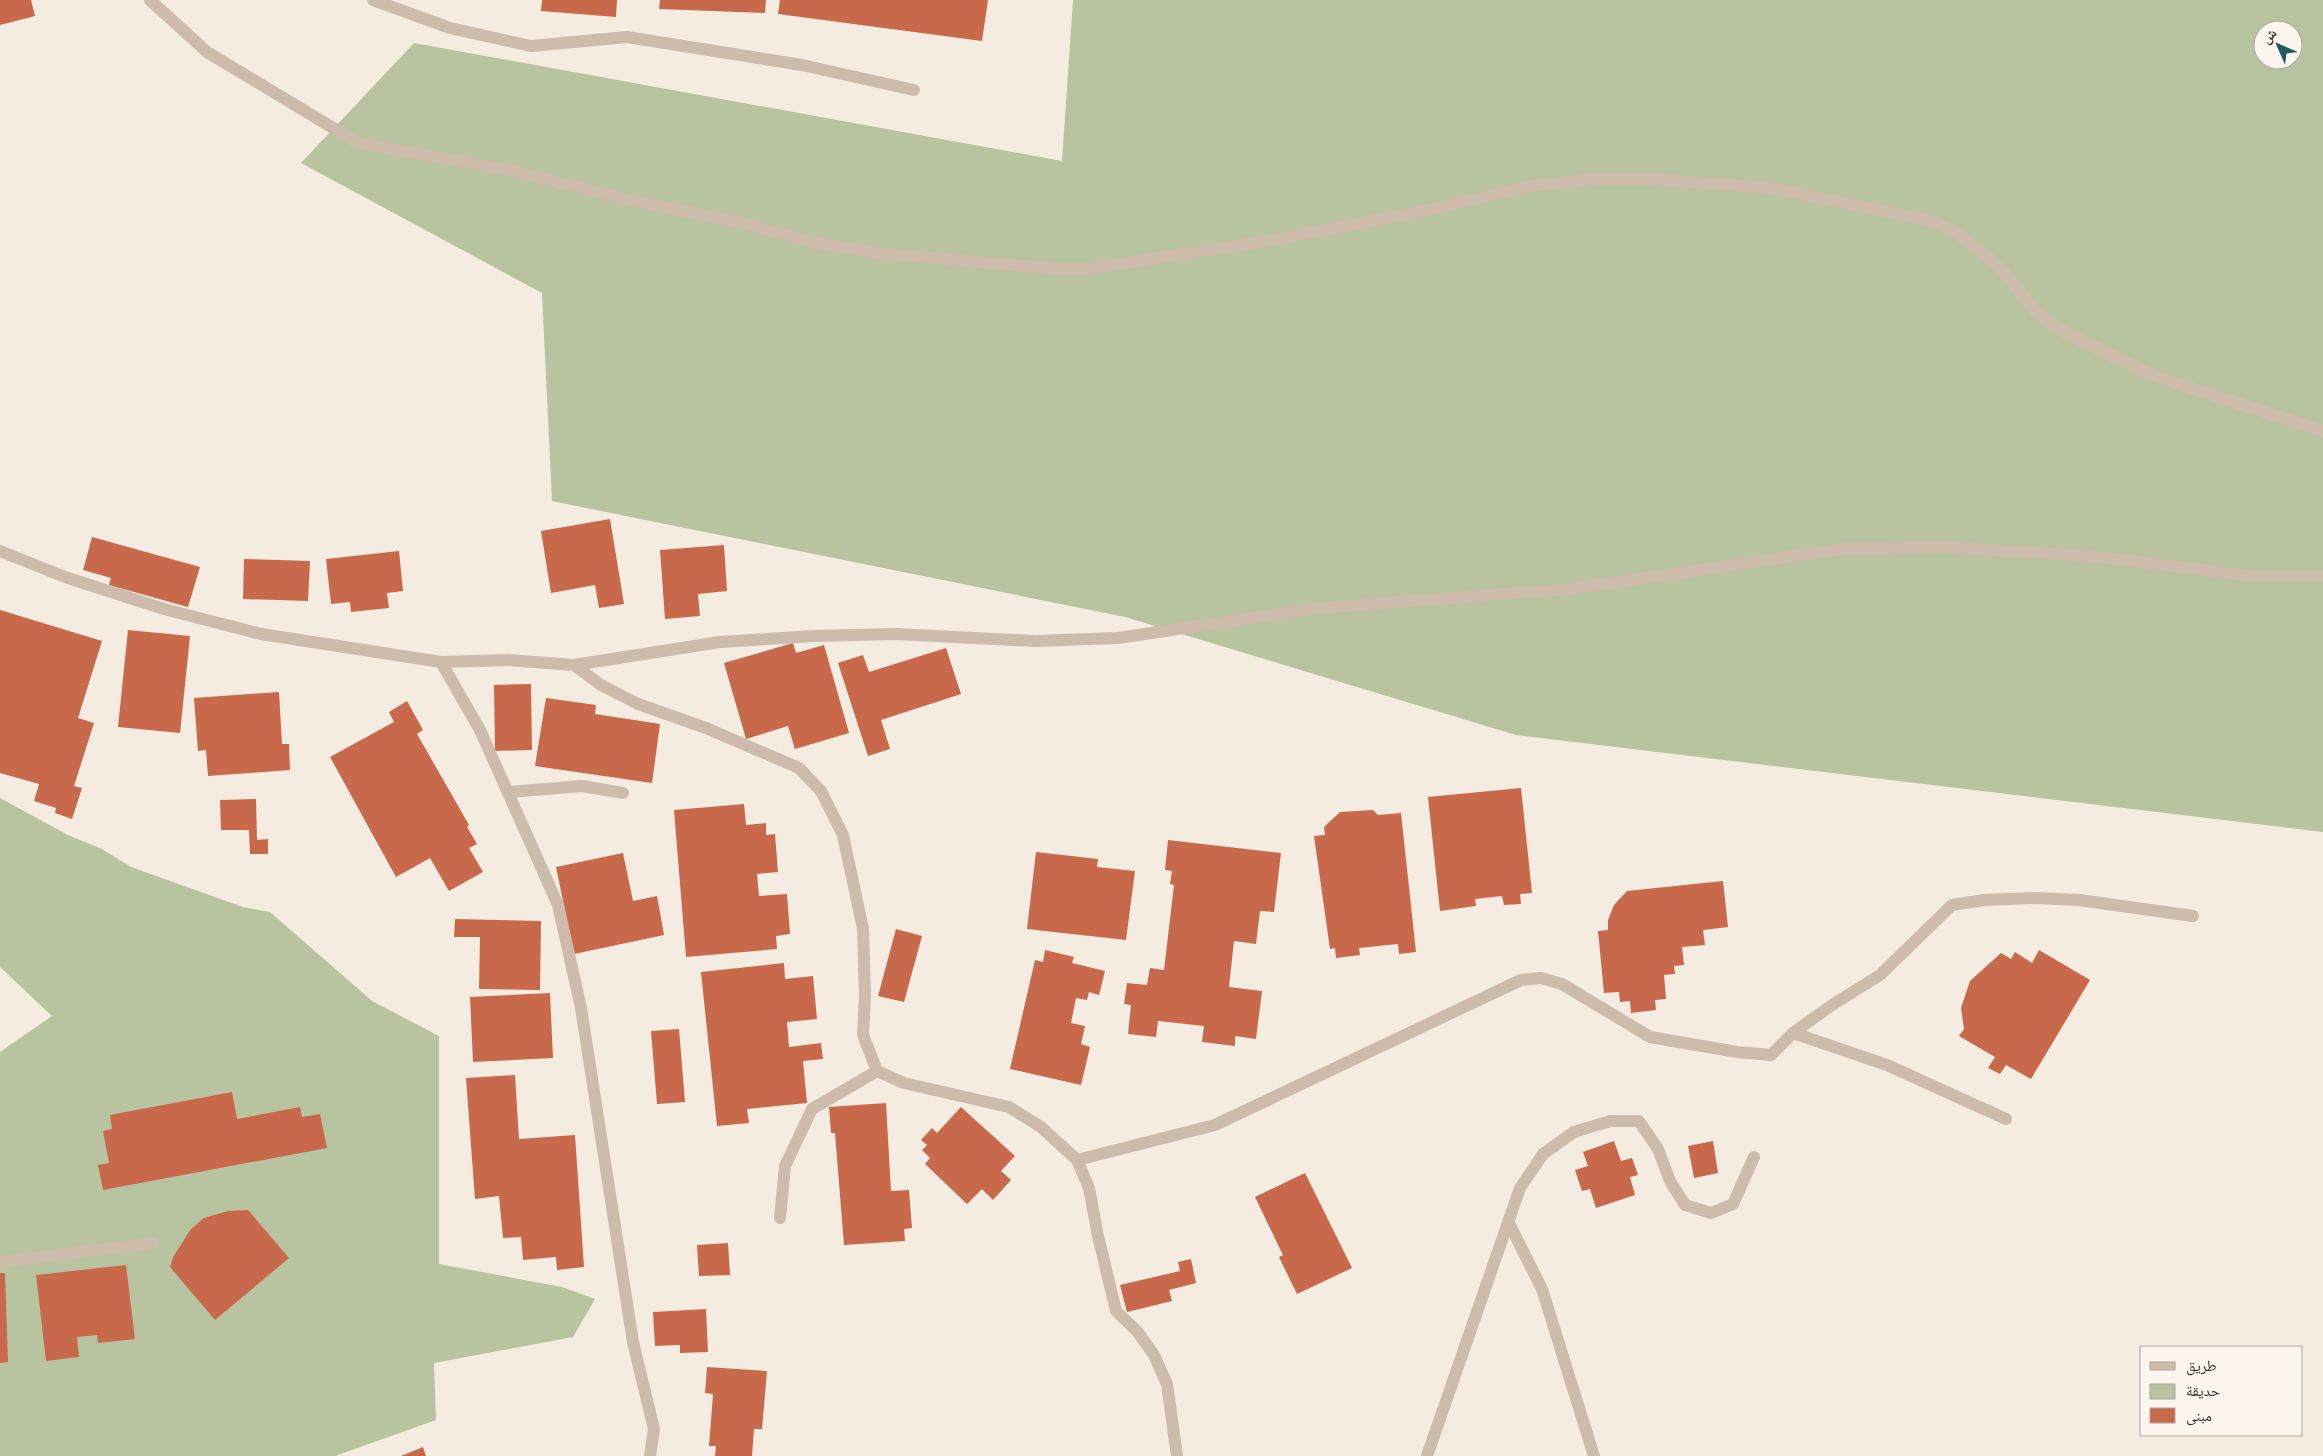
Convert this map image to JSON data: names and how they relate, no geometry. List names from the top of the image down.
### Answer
{
  "legend": ["طريق", "حديقة", "مبنى"],
  "north": "top left"
}
